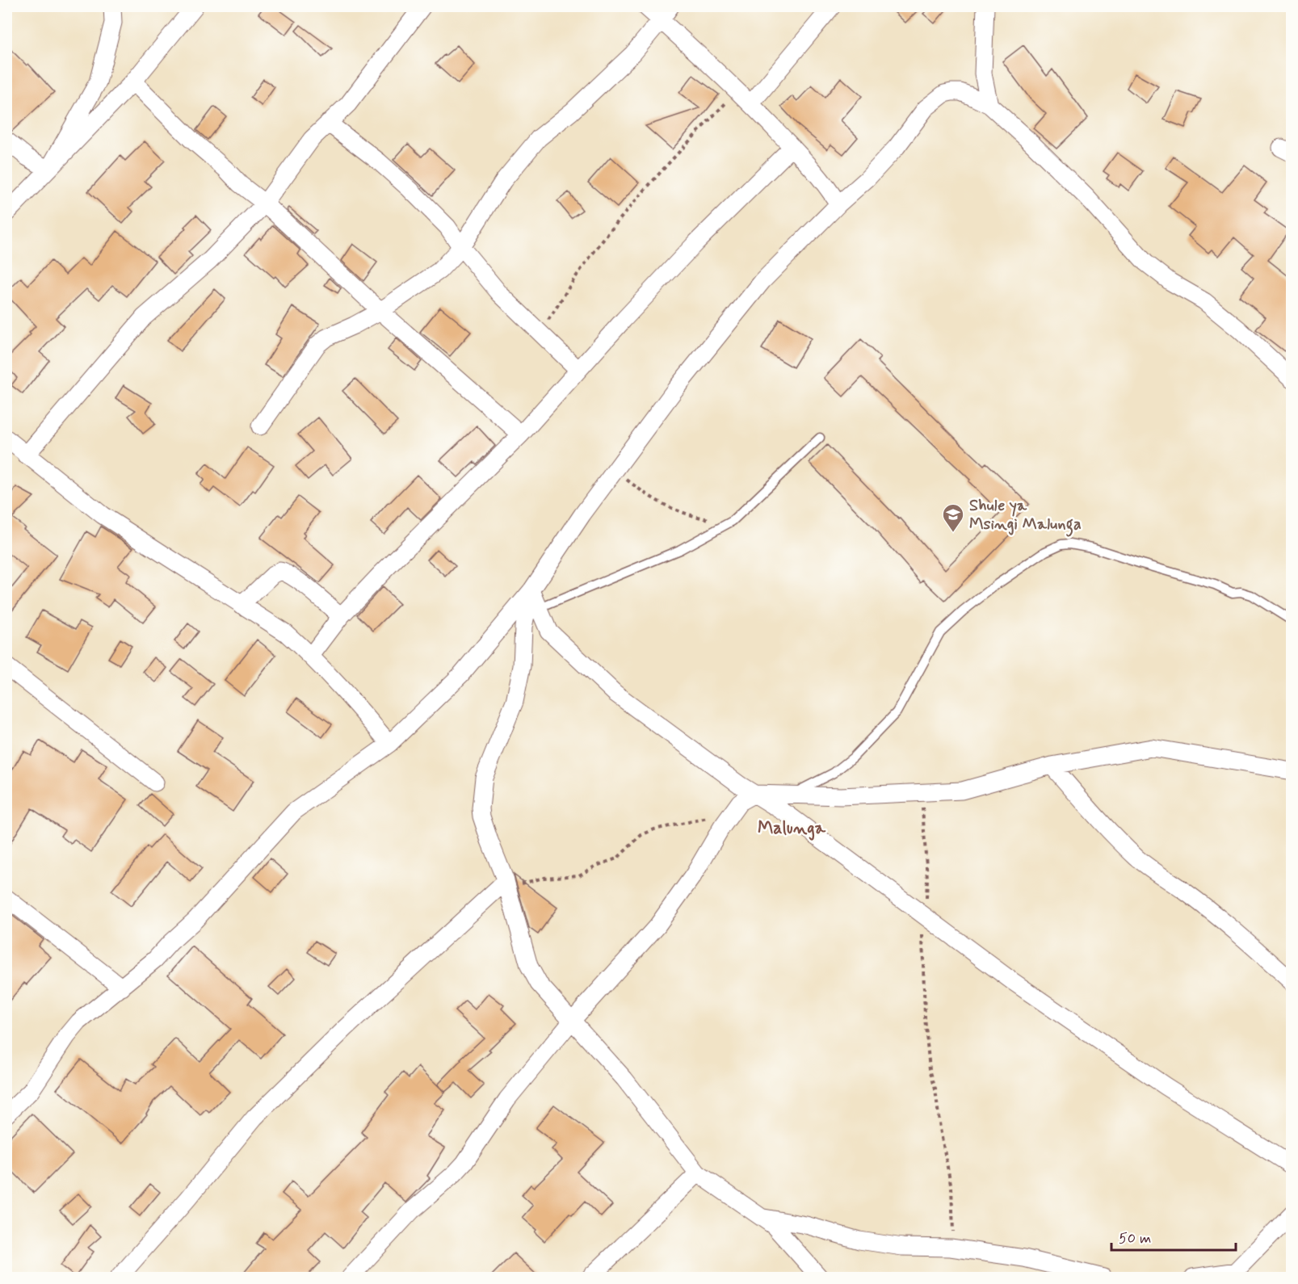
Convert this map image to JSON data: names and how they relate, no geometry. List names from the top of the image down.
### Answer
{
  "districts": ["Malunga"],
  "places": {
    "school or university": ["Shule ya Msingi Malunga"]
  },
  "scale_bar": "50 m"
}
